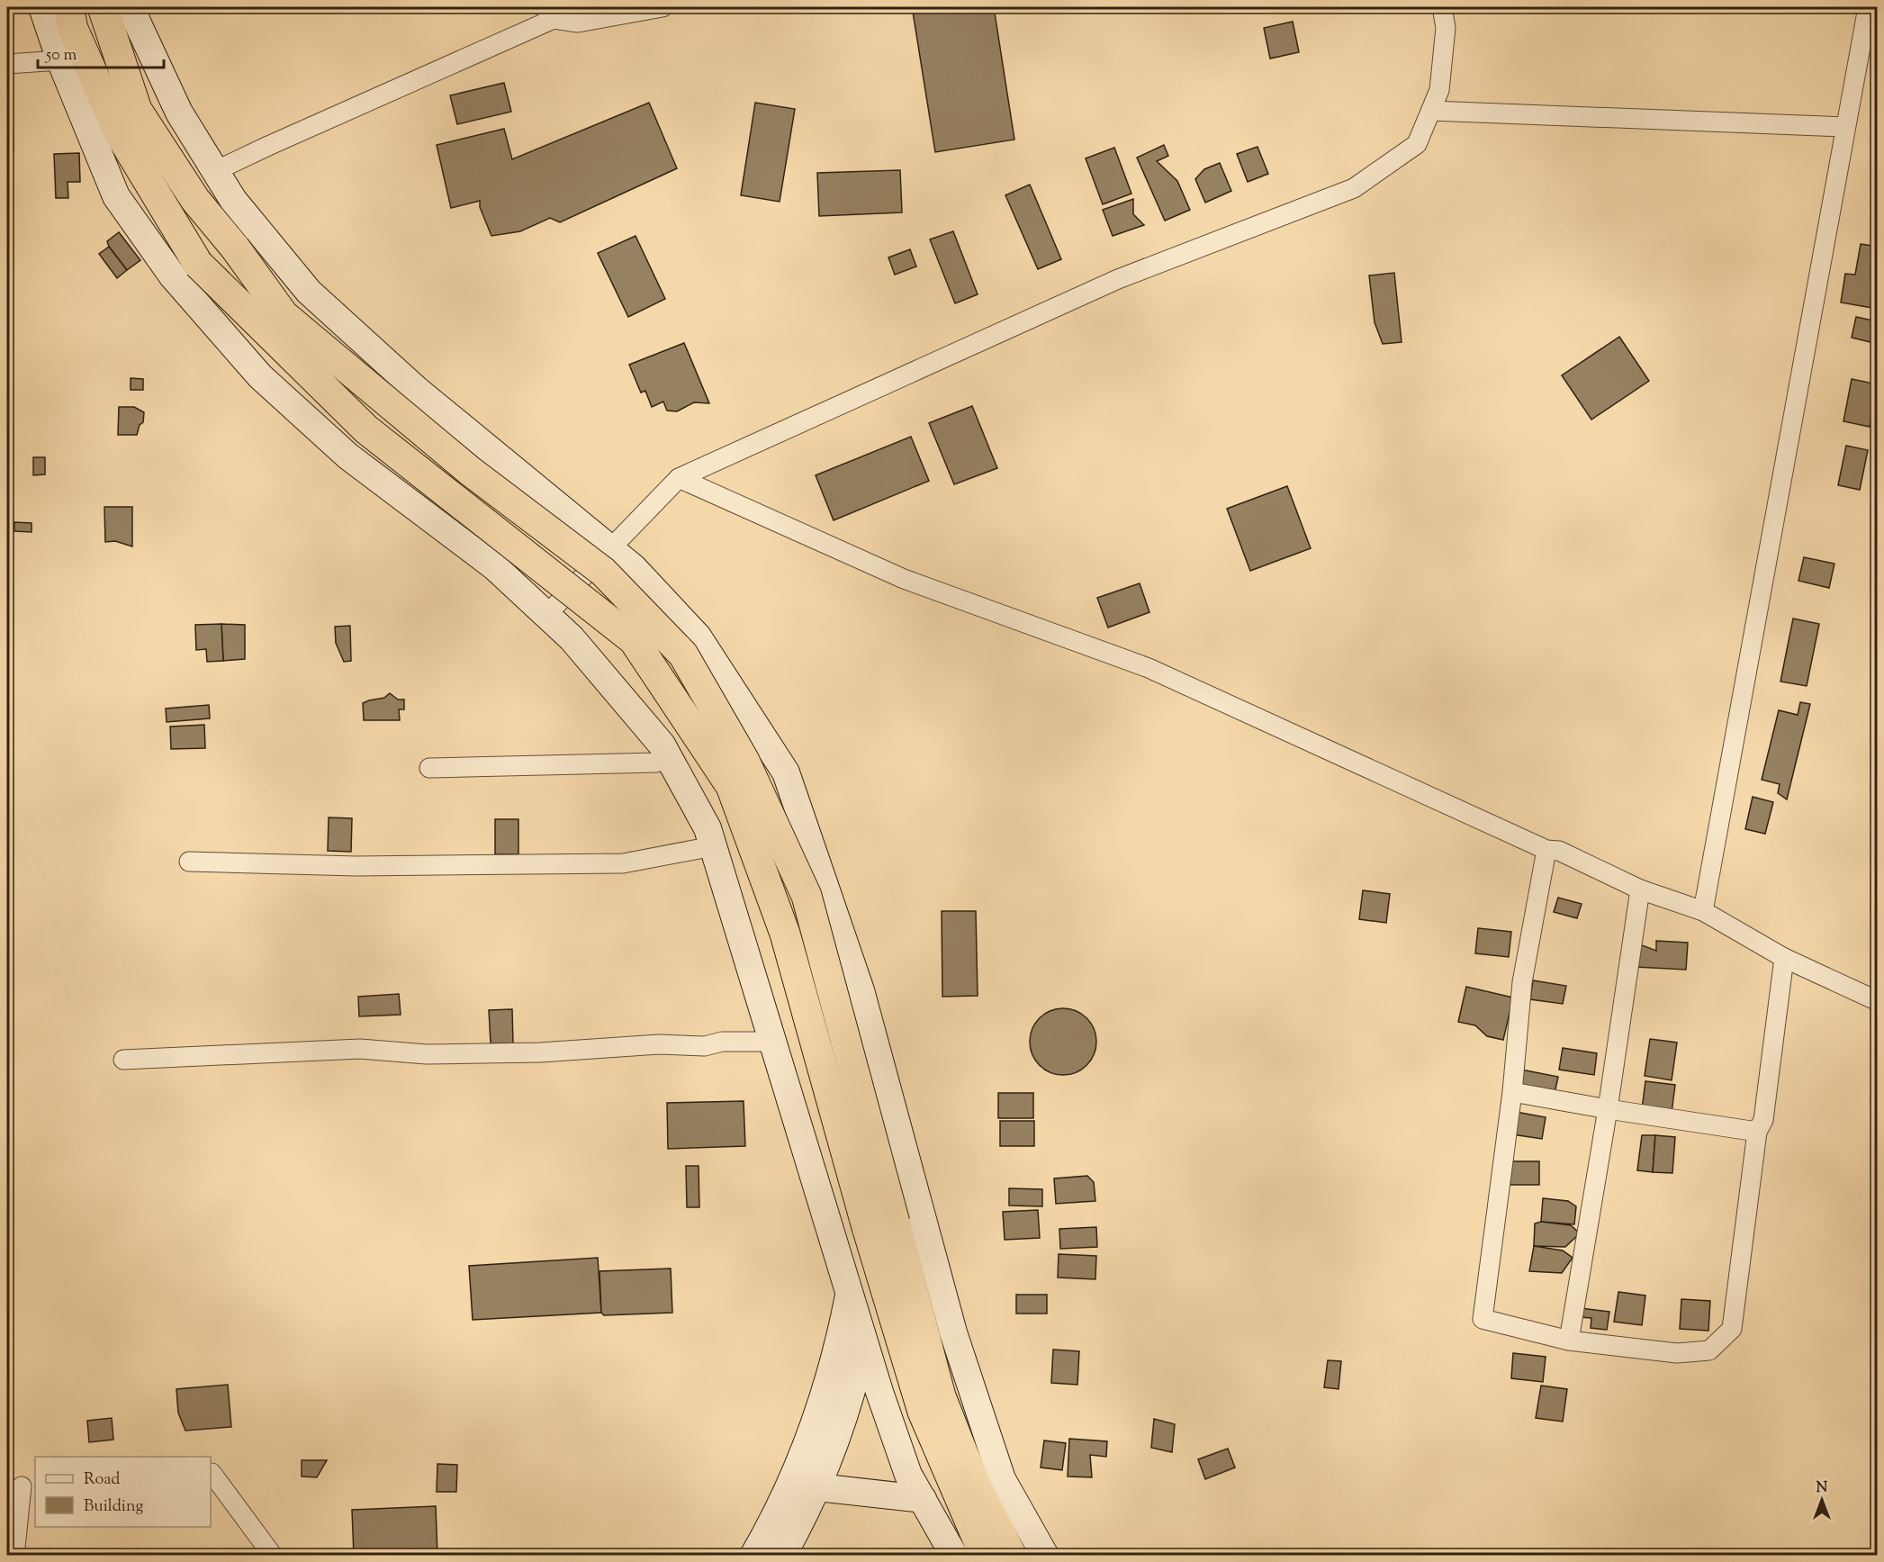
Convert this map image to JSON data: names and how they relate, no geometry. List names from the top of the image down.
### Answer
{
  "legend": ["Road", "Building"],
  "scale_bar": "50 m",
  "north": "top"
}
